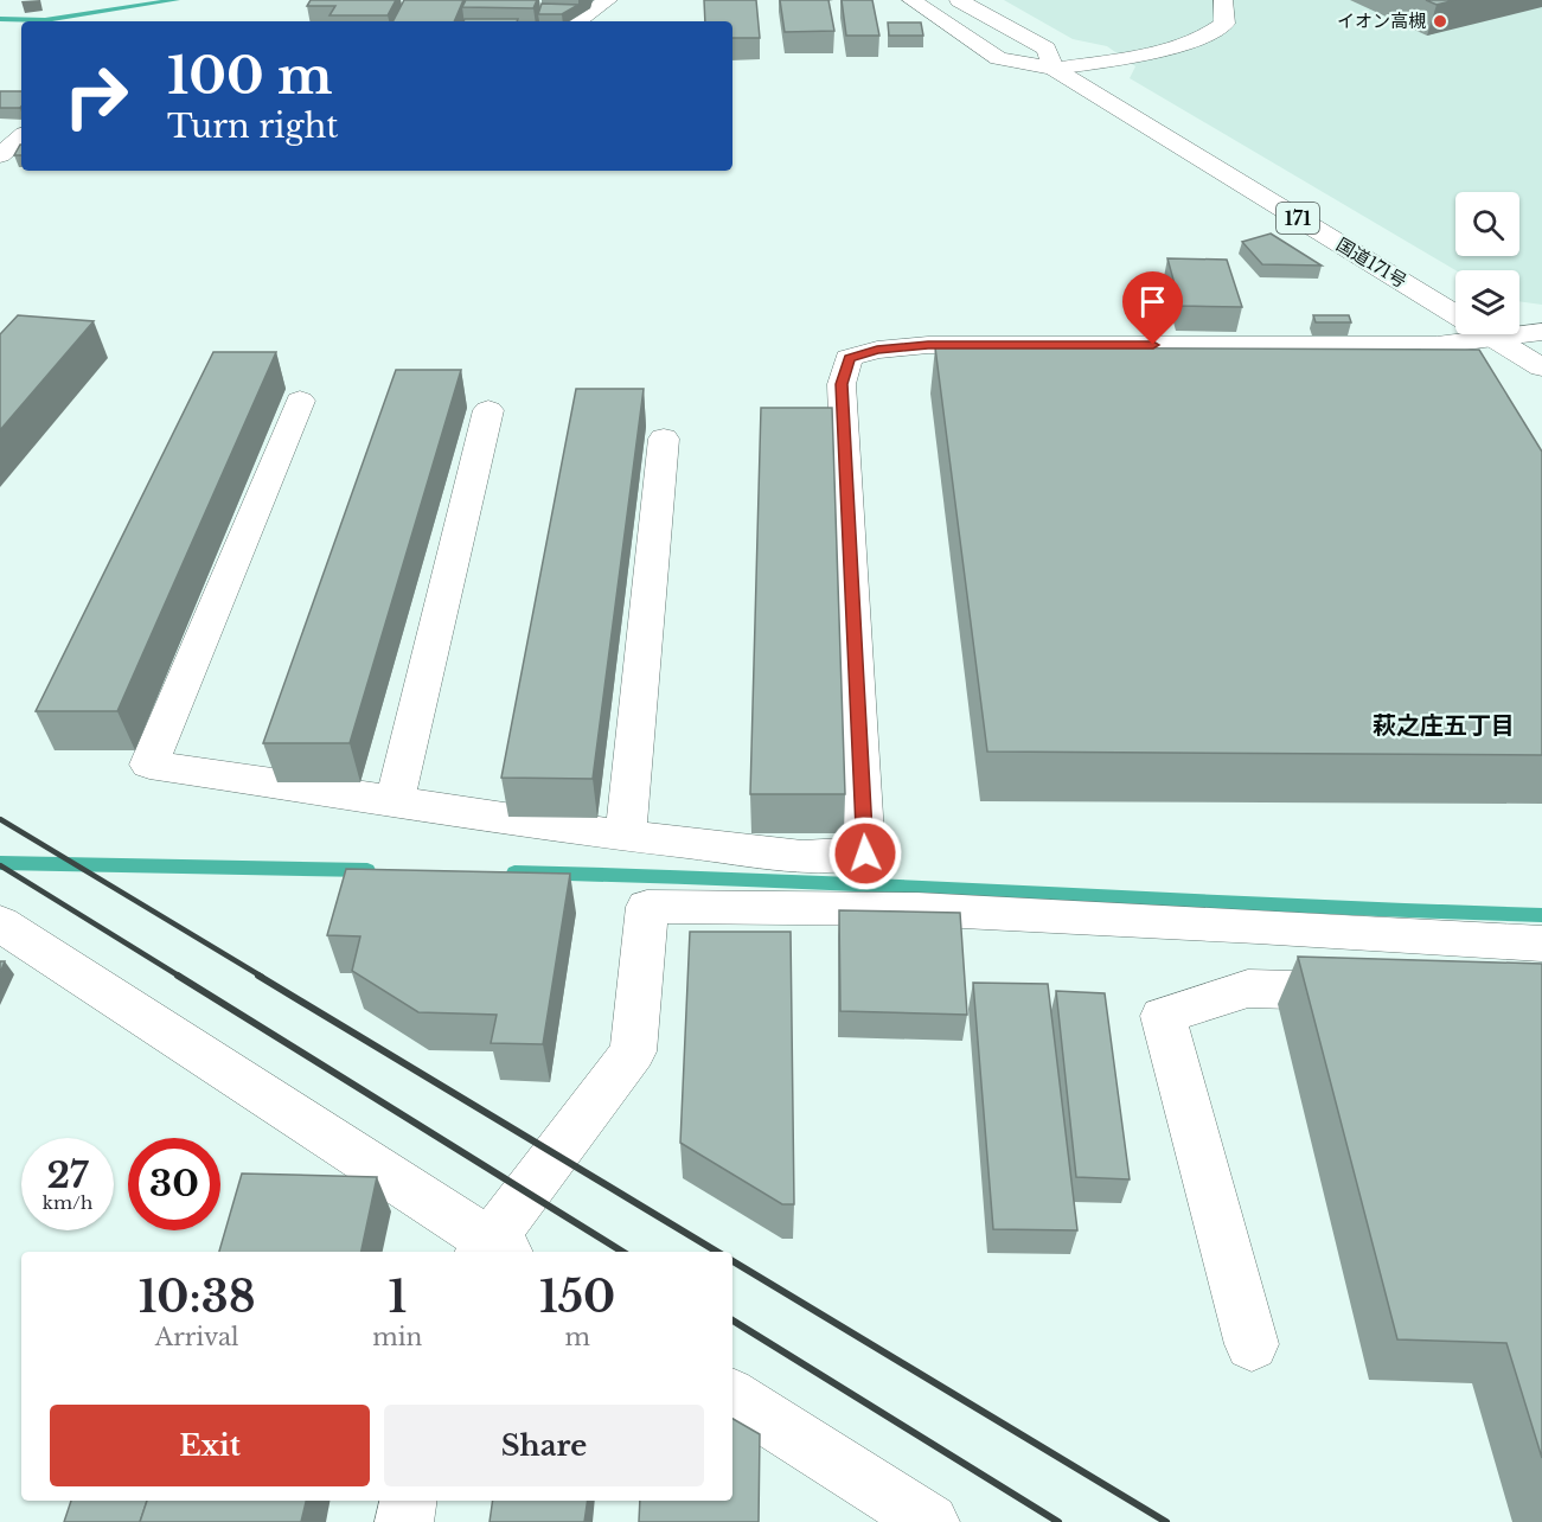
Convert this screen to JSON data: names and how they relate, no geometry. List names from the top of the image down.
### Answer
{
  "streets": {
    "main road": ["171", "国道171号"]
  },
  "districts": ["萩之庄五丁目"],
  "places": ["イオン高槻"],
  "page": {
    "turn": ["100 m", "Turn right"],
    "speed": "27 km/h",
    "limit": "30",
    "eta": [
      "10:38",
      "Arrival",
      "1",
      "min",
      "150",
      "m"
    ],
    "buttons": ["Exit", "Share"]
  }
}
